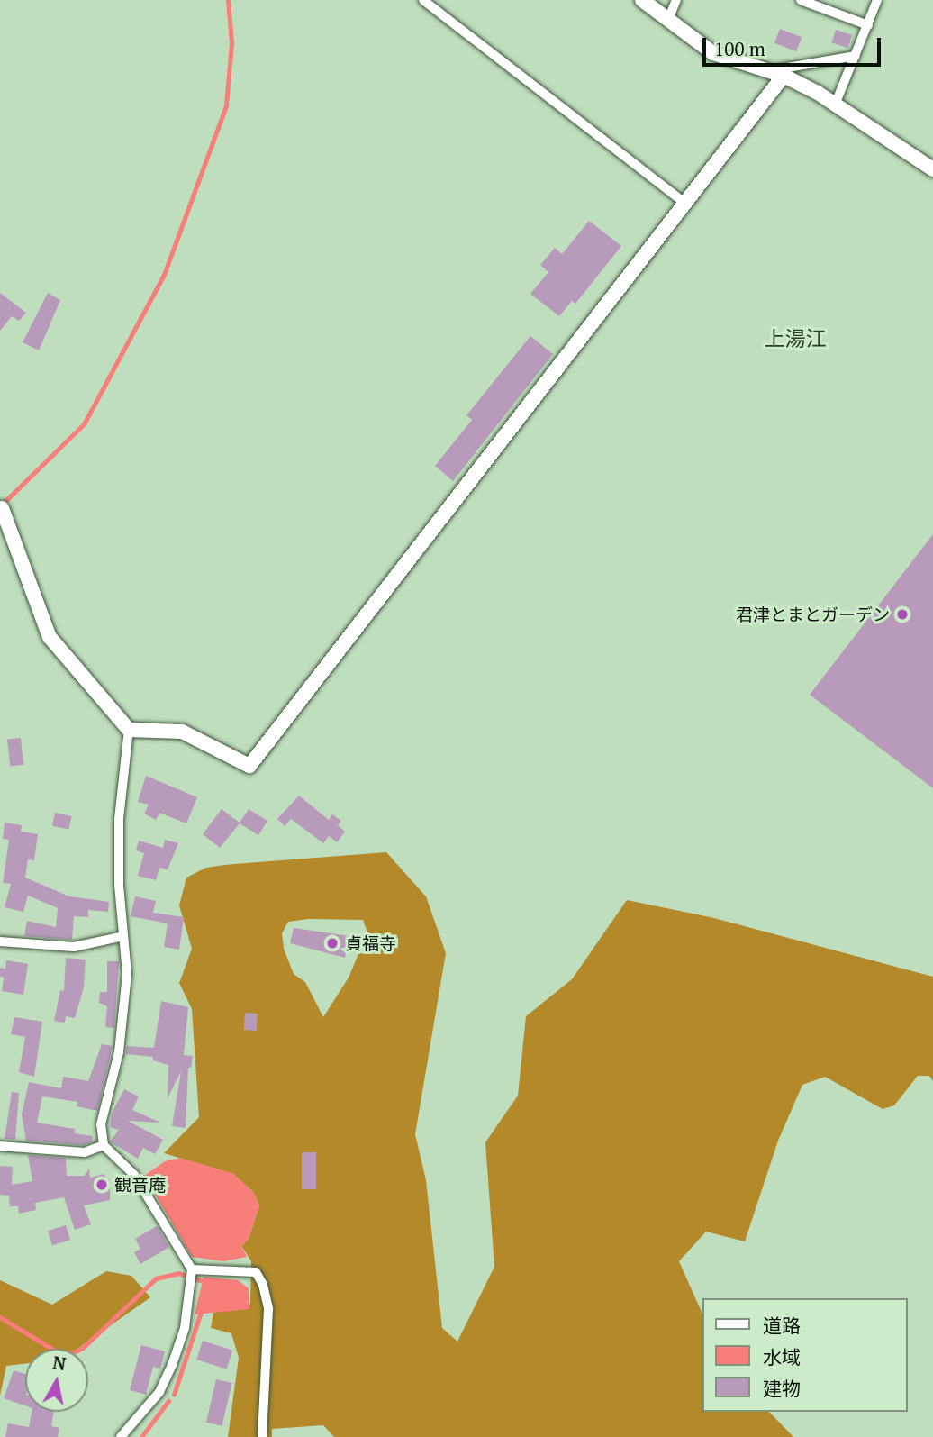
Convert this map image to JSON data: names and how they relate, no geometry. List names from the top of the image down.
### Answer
{
  "districts": ["上湯江"],
  "places": ["君津とまとガーデン", "貞福寺", "観音庵"],
  "legend": ["道路", "水域", "建物"],
  "scale_bar": "100 m",
  "north": "top"
}
